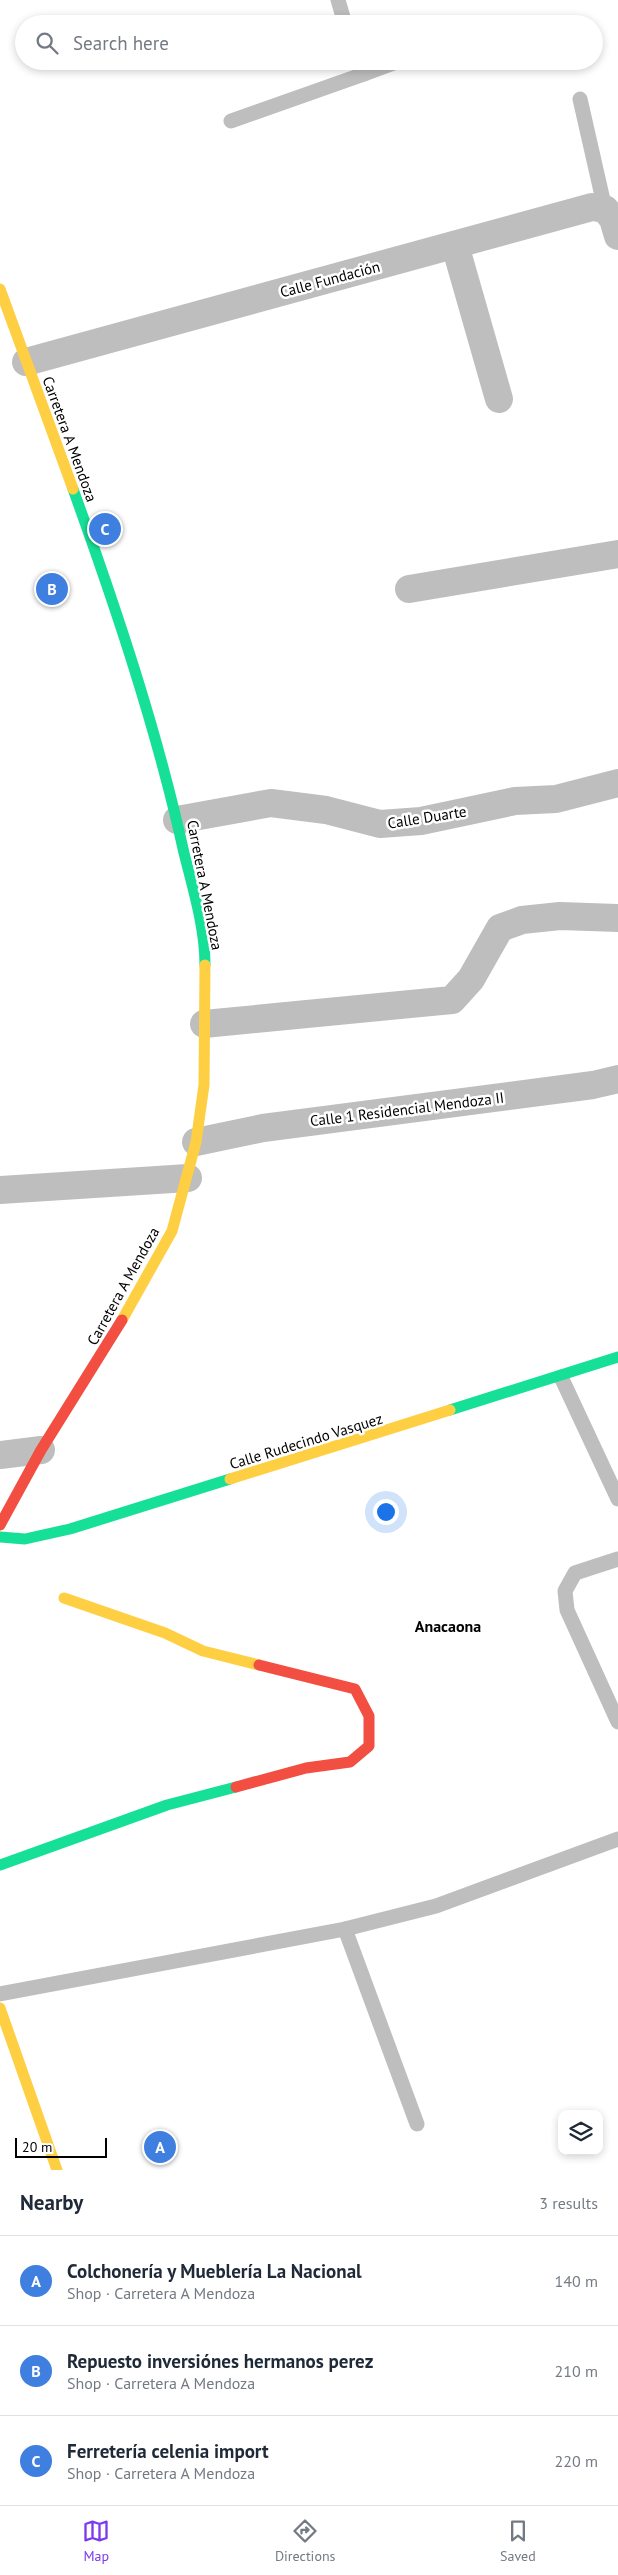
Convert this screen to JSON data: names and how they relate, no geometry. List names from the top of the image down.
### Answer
{
  "streets": {
    "street": [
      "Calle Fundación",
      "Carretera A Mendoza",
      "Calle Duarte",
      "Calle 1 Residencial Mendoza II",
      "Calle Rudecindo Vasquez"
    ]
  },
  "crossings": [
    ["Calle Fundación", "Carretera A Mendoza"],
    ["Carretera A Mendoza", "Calle Duarte"],
    ["Carretera A Mendoza", "Calle 1 Residencial Mendoza II"]
  ],
  "districts": ["Anacaona"],
  "scale_bar": "20 m",
  "page": {
    "search": "Search here",
    "pins": ["C", "B", "A"],
    "scale": "20 m",
    "heading": ["Nearby", "3 results"],
    "list": [
      {
        "mark": "A",
        "name": "Colchonería y Mueblería La Nacional",
        "note": "Shop · Carretera A Mendoza",
        "value": "140 m"
      },
      {
        "mark": "B",
        "name": "Repuesto inversiónes hermanos perez",
        "note": "Shop · Carretera A Mendoza",
        "value": "210 m"
      },
      {
        "mark": "C",
        "name": "Ferretería celenia import",
        "note": "Shop · Carretera A Mendoza",
        "value": "220 m"
      }
    ],
    "nav": ["Map", "Directions", "Saved"]
  }
}
